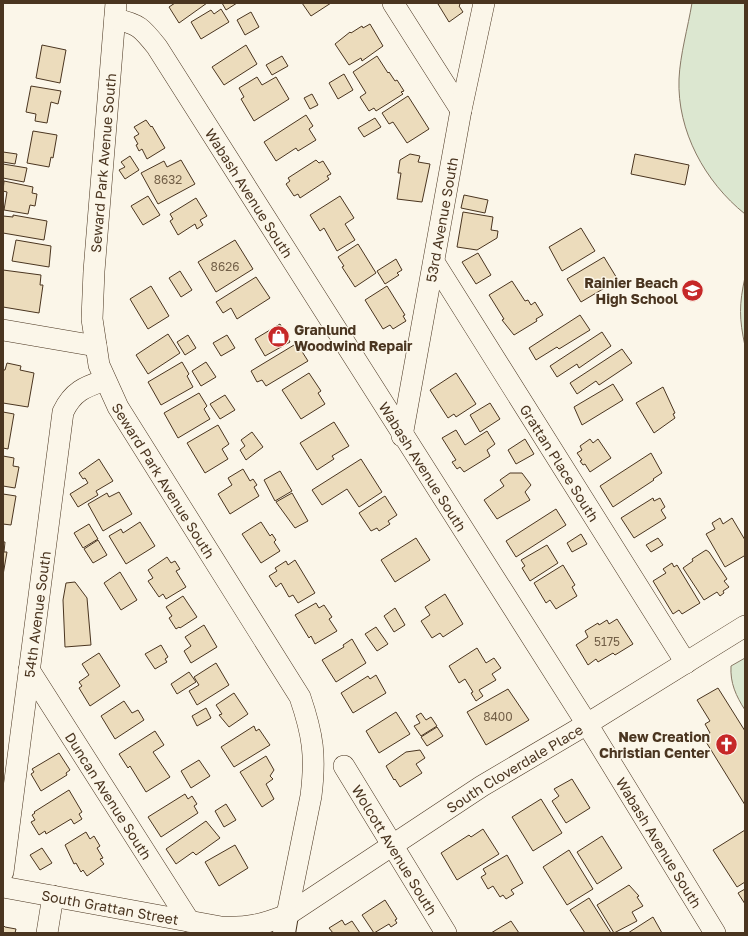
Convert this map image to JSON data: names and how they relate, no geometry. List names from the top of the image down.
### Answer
{
  "streets": {
    "street": [
      "Seward Park Avenue South",
      "Wabash Avenue South",
      "53rd Avenue South",
      "Grattan Place South",
      "54th Avenue South",
      "South Cloverdale Place",
      "Duncan Avenue South",
      "Wolcott Avenue South",
      "South Grattan Street"
    ]
  },
  "crossings": [
    ["Seward Park Avenue South", "Wabash Avenue South"],
    ["Seward Park Avenue South", "54th Avenue South"],
    ["Seward Park Avenue South", "South Cloverdale Place"],
    ["Seward Park Avenue South", "South Grattan Street"],
    ["Wabash Avenue South", "53rd Avenue South"],
    ["Wabash Avenue South", "South Cloverdale Place"],
    ["53rd Avenue South", "Grattan Place South"],
    ["Grattan Place South", "South Cloverdale Place"],
    ["54th Avenue South", "Duncan Avenue South"],
    ["South Cloverdale Place", "Wolcott Avenue South"],
    ["South Cloverdale Place", "South Grattan Street"],
    ["Duncan Avenue South", "South Grattan Street"]
  ],
  "places": {
    "school or university": ["Rainier Beach High School"],
    "shop": ["Granlund Woodwind Repair"],
    "church": ["New Creation Christian Center"]
  },
  "house_numbers": [
    "8632",
    "8626",
    "5175",
    "8400"
  ]
}
